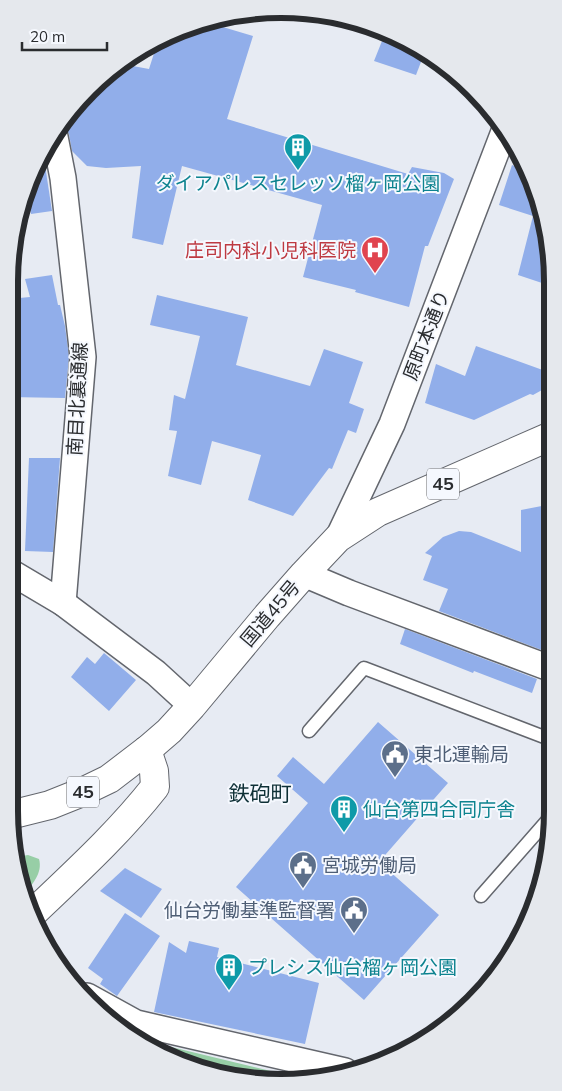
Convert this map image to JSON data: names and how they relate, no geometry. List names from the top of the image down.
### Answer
{
  "streets": {
    "main road": ["45", "国道45号"],
    "street": ["原町本通り", "南目北裏通線"]
  },
  "crossings": [
    ["原町本通り", "国道45号"]
  ],
  "districts": ["鉄砲町"],
  "places": {
    "building": ["ダイアパレスセレッソ榴ヶ岡公園", "仙台第四合同庁舎", "プレシス仙台榴ヶ岡公園"],
    "hospital": ["庄司内科小児科医院"],
    "public building": ["東北運輸局", "宮城労働局", "仙台労働基準監督署"]
  },
  "scale_bar": "20 m"
}
